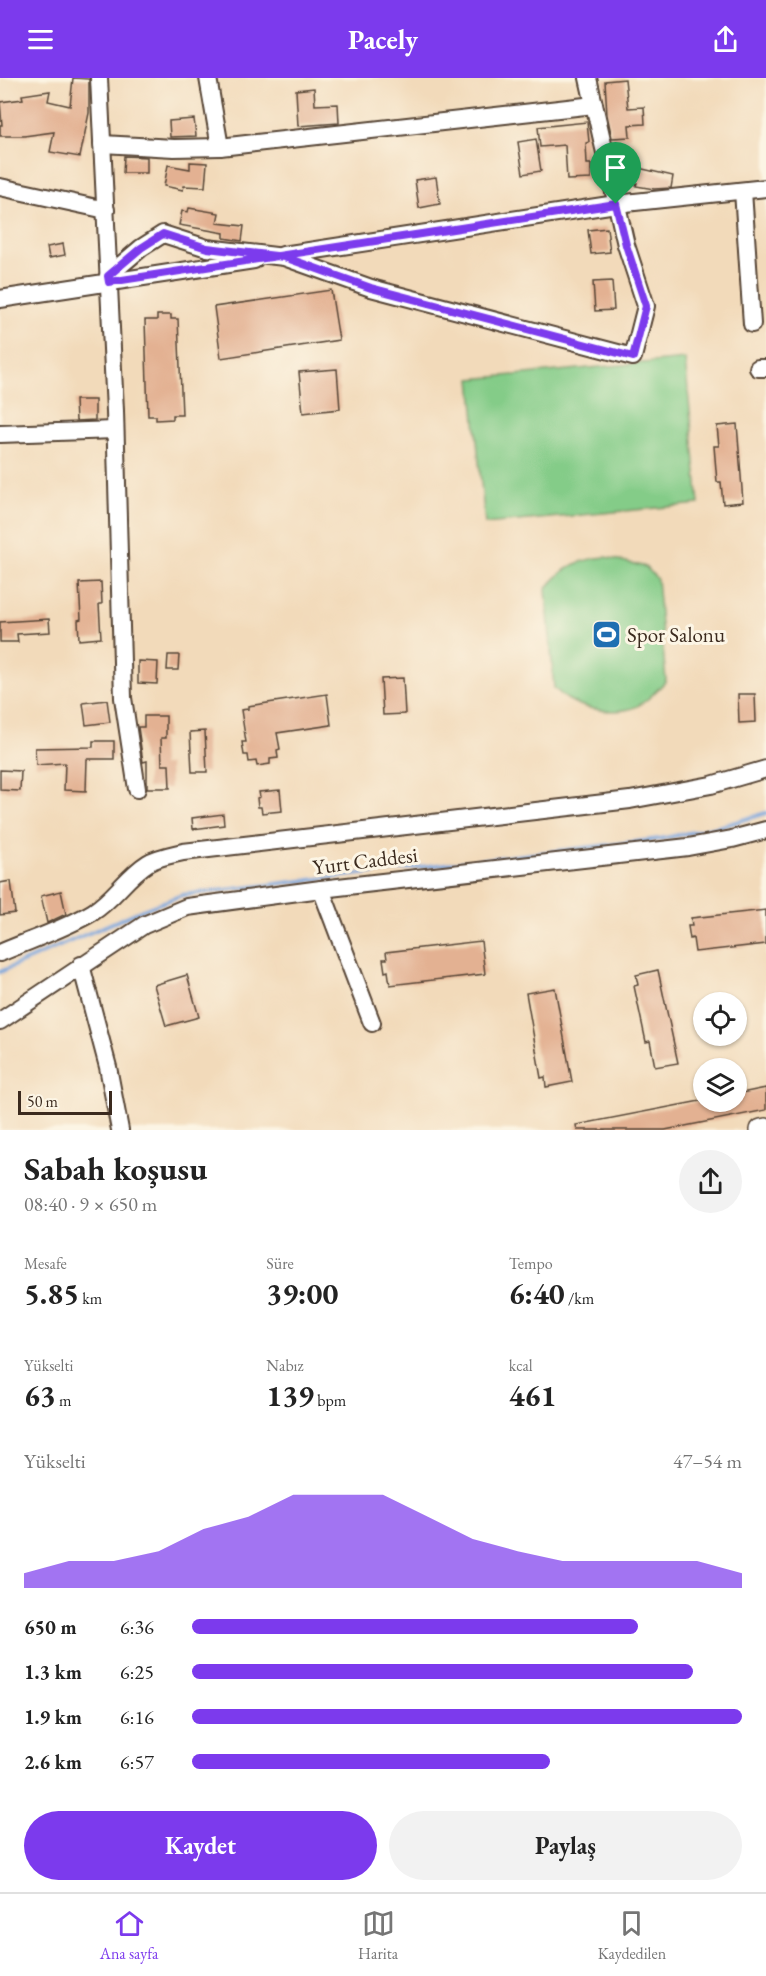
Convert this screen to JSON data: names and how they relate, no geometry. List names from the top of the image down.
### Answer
{
  "streets": {
    "street": ["Yurt Caddesi"]
  },
  "places": {
    "sports": ["Spor Salonu"]
  },
  "scale_bar": "50 m",
  "page": {
    "header": "Pacely",
    "scale": "50 m",
    "heading": ["Sabah koşusu", "08:40 · 9 × 650 m"],
    "stats": [
      ["Mesafe", "5.85 km"],
      ["Süre", "39:00"],
      ["Tempo", "6:40 /km"],
      ["Yükselti", "63 m"],
      ["Nabız", "139 bpm"],
      ["kcal", "461"]
    ],
    "chart": ["Yükselti", "47–54 m"],
    "list": [
      {
        "name": "650 m",
        "note": "6:36"
      },
      {
        "name": "1.3 km",
        "note": "6:25"
      },
      {
        "name": "1.9 km",
        "note": "6:16"
      },
      {
        "name": "2.6 km",
        "note": "6:57"
      }
    ],
    "buttons": ["Kaydet", "Paylaş"],
    "tabs": ["Ana sayfa", "Harita", "Kaydedilen"]
  }
}
